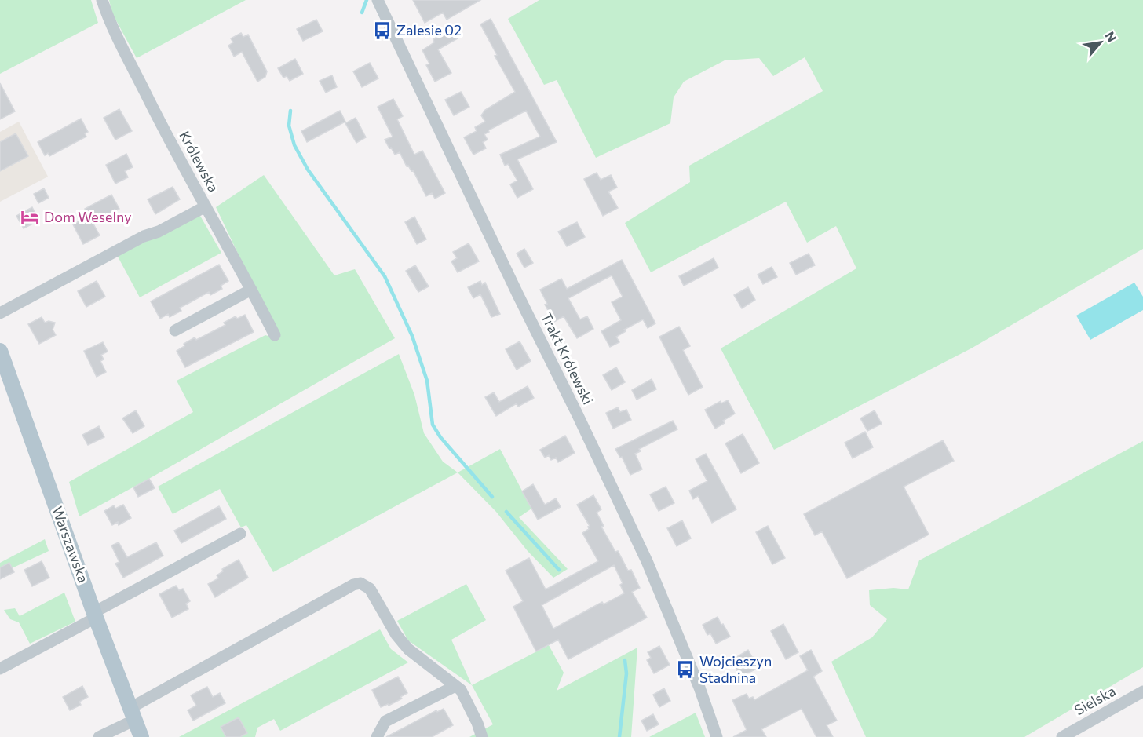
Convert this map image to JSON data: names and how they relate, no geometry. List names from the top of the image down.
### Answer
{
  "streets": {
    "main road": ["Warszawska"],
    "street": ["Królewska", "Trakt Królewski", "Sielska"]
  },
  "places": {
    "bus stop": ["Zalesie 02", "Wojcieszyn Stadnina"],
    "hotel": ["Dom Weselny"]
  },
  "north": "top right"
}
